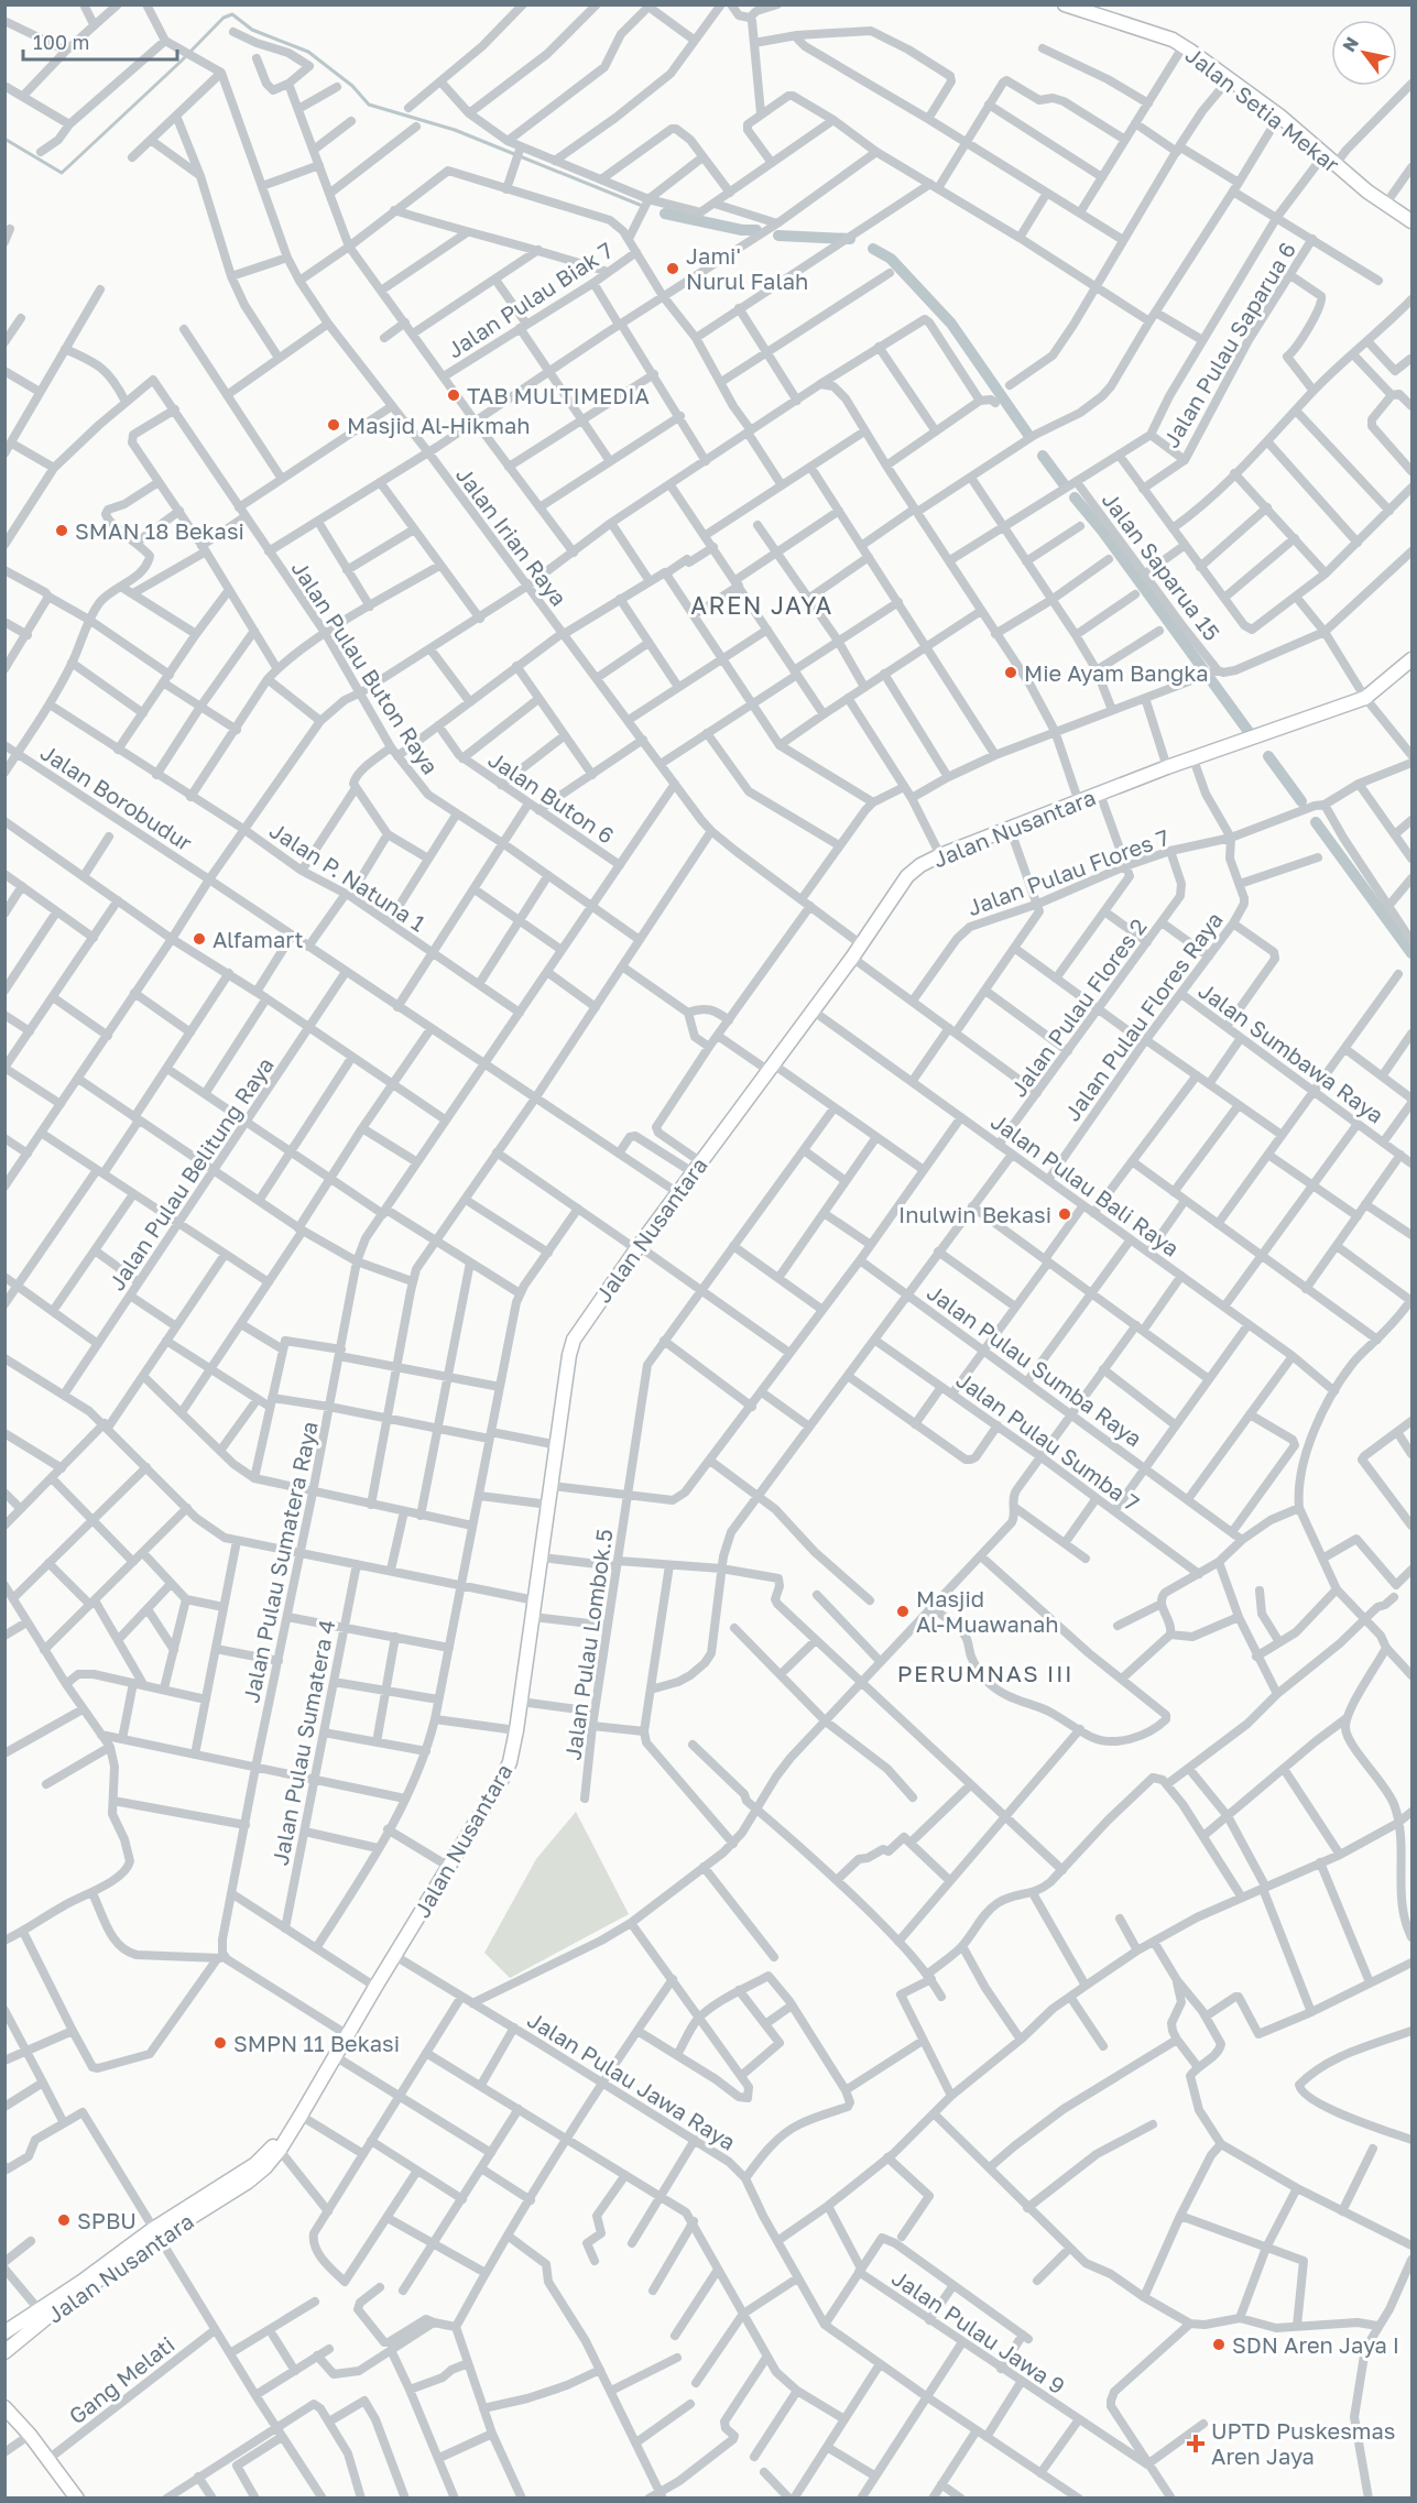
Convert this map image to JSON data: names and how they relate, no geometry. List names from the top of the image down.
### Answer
{
  "streets": {
    "street": [
      "Jalan Setia Mekar",
      "Jalan Pulau Biak 7",
      "Jalan Pulau Saparua 6",
      "Jalan Irian Raya",
      "Jalan Saparua 15",
      "Jalan Pulau Buton Raya",
      "Jalan Borobudur",
      "Jalan Buton 6",
      "Jalan Nusantara",
      "Jalan Pulau Flores 7",
      "Jalan P. Natuna 1",
      "Jalan Pulau Flores 2",
      "Jalan Pulau Flores Raya",
      "Jalan Sumbawa Raya",
      "Jalan Pulau Belitung Raya",
      "Jalan Pulau Bali Raya",
      "Jalan Pulau Sumba Raya",
      "Jalan Pulau Sumba 7",
      "Jalan Pulau Sumatera Raya",
      "Jalan Pulau Lombok.5",
      "Jalan Pulau Sumatera 4",
      "Jalan Pulau Jawa Raya",
      "Jalan Pulau Jawa 9",
      "Gang Melati"
    ]
  },
  "crossings": [
    ["Jalan Irian Raya", "Jalan Nusantara"],
    ["Jalan Irian Raya", "Jalan Pulau Sumatera Raya"],
    ["Jalan Pulau Buton Raya", "Jalan Pulau Sumatera Raya"],
    ["Jalan Borobudur", "Jalan Nusantara"],
    ["Jalan Borobudur", "Jalan Pulau Belitung Raya"],
    ["Jalan Borobudur", "Jalan Pulau Sumatera Raya"],
    ["Jalan Buton 6", "Jalan Pulau Sumatera Raya"],
    ["Jalan Nusantara", "Jalan Pulau Flores Raya"],
    ["Jalan Nusantara", "Jalan Pulau Bali Raya"],
    ["Jalan Nusantara", "Jalan Pulau Jawa Raya"],
    ["Jalan Pulau Flores 7", "Jalan Pulau Flores 2"],
    ["Jalan Pulau Flores 7", "Jalan Pulau Flores Raya"],
    ["Jalan P. Natuna 1", "Jalan Pulau Sumatera Raya"],
    ["Jalan Pulau Flores 2", "Jalan Pulau Flores Raya"],
    ["Jalan Pulau Flores 2", "Jalan Pulau Bali Raya"],
    ["Jalan Pulau Flores Raya", "Jalan Sumbawa Raya"],
    ["Jalan Pulau Flores Raya", "Jalan Pulau Bali Raya"],
    ["Jalan Pulau Jawa Raya", "Jalan Pulau Jawa 9"]
  ],
  "districts": ["AREN JAYA", "PERUMNAS III"],
  "places": {
    "other": [
      "Jami' Nurul Falah",
      "TAB MULTIMEDIA",
      "Masjid Al-Hikmah",
      "SMAN 18 Bekasi",
      "Mie Ayam Bangka",
      "Alfamart",
      "Inulwin Bekasi",
      "Masjid Al-Muawanah",
      "SMPN 11 Bekasi",
      "SPBU",
      "SDN Aren Jaya I"
    ],
    "health": ["UPTD Puskesmas Aren Jaya"]
  },
  "scale_bar": "100 m",
  "north": "top left"
}
